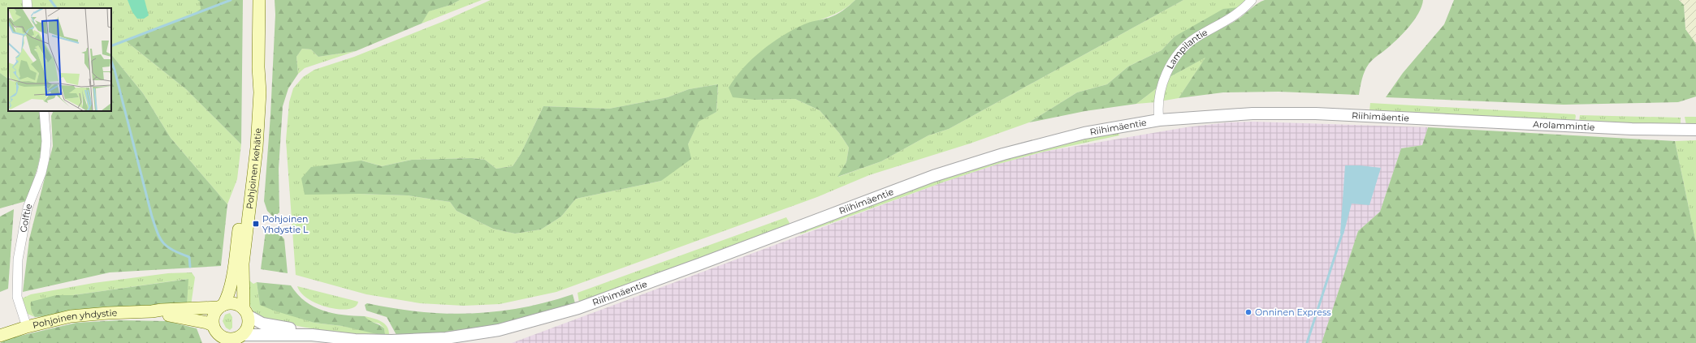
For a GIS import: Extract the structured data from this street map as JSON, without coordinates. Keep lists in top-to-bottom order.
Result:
{
  "streets": {
    "main road": ["Pohjoinen kehätie", "Pohjoinen yhdystie"],
    "street": [
      "Lampilantie",
      "Riihimäentie",
      "Arolammintie",
      "Golftie"
    ]
  },
  "crossings": [
    ["Lampilantie", "Riihimäentie"],
    ["Riihimäentie", "Arolammintie"],
    ["Riihimäentie", "Pohjoinen kehätie"],
    ["Riihimäentie", "Pohjoinen yhdystie"],
    ["Pohjoinen kehätie", "Pohjoinen yhdystie"],
    ["Golftie", "Pohjoinen yhdystie"]
  ],
  "places": {
    "transit": ["Pohjoinen Yhdystie L"],
    "other": ["Onninen Express"]
  }
}
